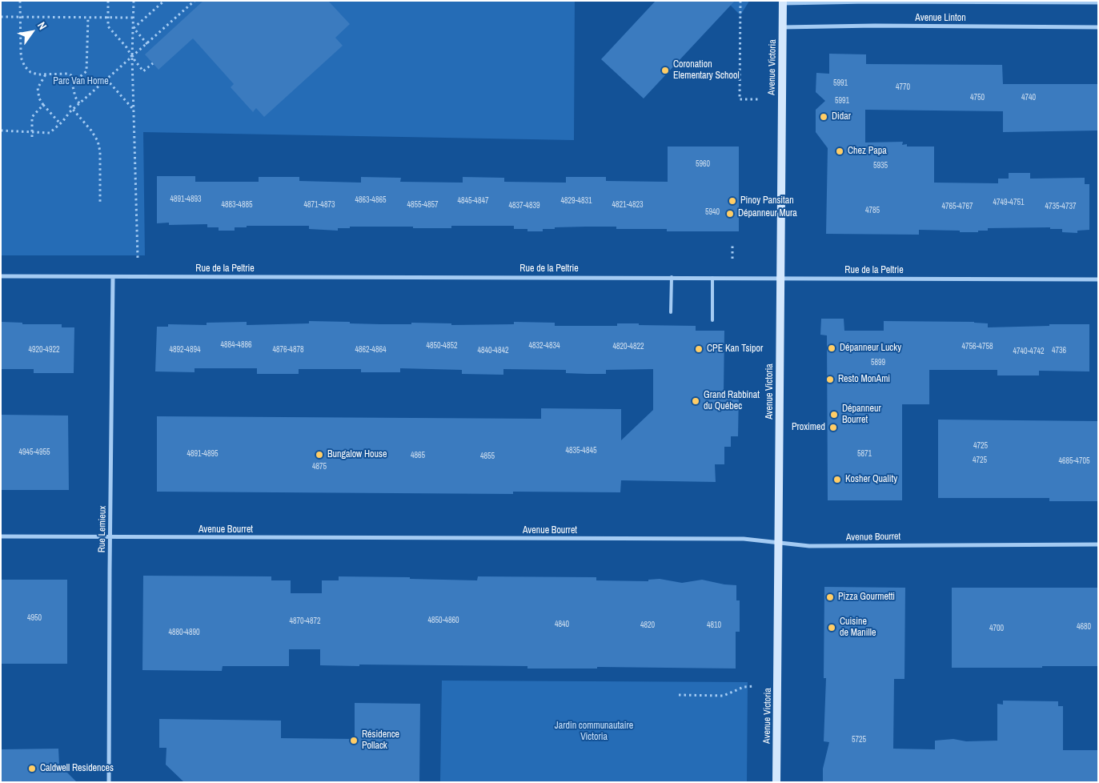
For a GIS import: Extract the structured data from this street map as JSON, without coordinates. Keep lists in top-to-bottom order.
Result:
{
  "streets": {
    "street": [
      "Avenue Linton",
      "Avenue Victoria",
      "Rue de la Peltrie",
      "Rue Lemieux",
      "Avenue Bourret"
    ]
  },
  "crossings": [
    ["Avenue Linton", "Avenue Victoria"],
    ["Avenue Victoria", "Rue de la Peltrie"],
    ["Avenue Victoria", "Avenue Bourret"],
    ["Rue de la Peltrie", "Rue Lemieux"],
    ["Rue Lemieux", "Avenue Bourret"]
  ],
  "parks": ["Parc Van Horne", "Jardin communautaire Victoria"],
  "places": [
    "Coronation Elementary School",
    "Didar",
    "Chez Papa",
    "Pinoy Pansitan",
    "Dépanneur Mura",
    "Dépanneur Lucky",
    "CPE Kan Tsipor",
    "Resto MonAmi",
    "Grand Rabbinat du Québec",
    "Dépanneur Bourret",
    "Proximed",
    "Bungalow House",
    "Kosher Quality",
    "Pizza Gourmetti",
    "Cuisine de Manille",
    "Résidence Pollack",
    "Caldwell Residences"
  ],
  "house_numbers": [
    "5991",
    "4770",
    "4750",
    "4740",
    "5991",
    "5960",
    "5935",
    "4891-4893",
    "4863-4865",
    "4845-4847",
    "4829-4831",
    "4749-4751",
    "4883-4885",
    "4871-4873",
    "4855-4857",
    "4821-4823",
    "4837-4839",
    "4765-4767",
    "4735-4737",
    "4785",
    "5940",
    "4884-4886",
    "4850-4852",
    "4832-4834",
    "4820-4822",
    "4756-4758",
    "4920-4922",
    "4892-4894",
    "4876-4878",
    "4862-4864",
    "4840-4842",
    "4736",
    "4740-4742",
    "5899",
    "4725",
    "4835-4845",
    "4945-4955",
    "4891-4895",
    "5871",
    "4865",
    "4855",
    "4725",
    "4685-4705",
    "4875",
    "4950",
    "4850-4860",
    "4870-4872",
    "4840",
    "4820",
    "4810",
    "4680",
    "4700",
    "4880-4890",
    "5725"
  ],
  "north": "top right"
}
